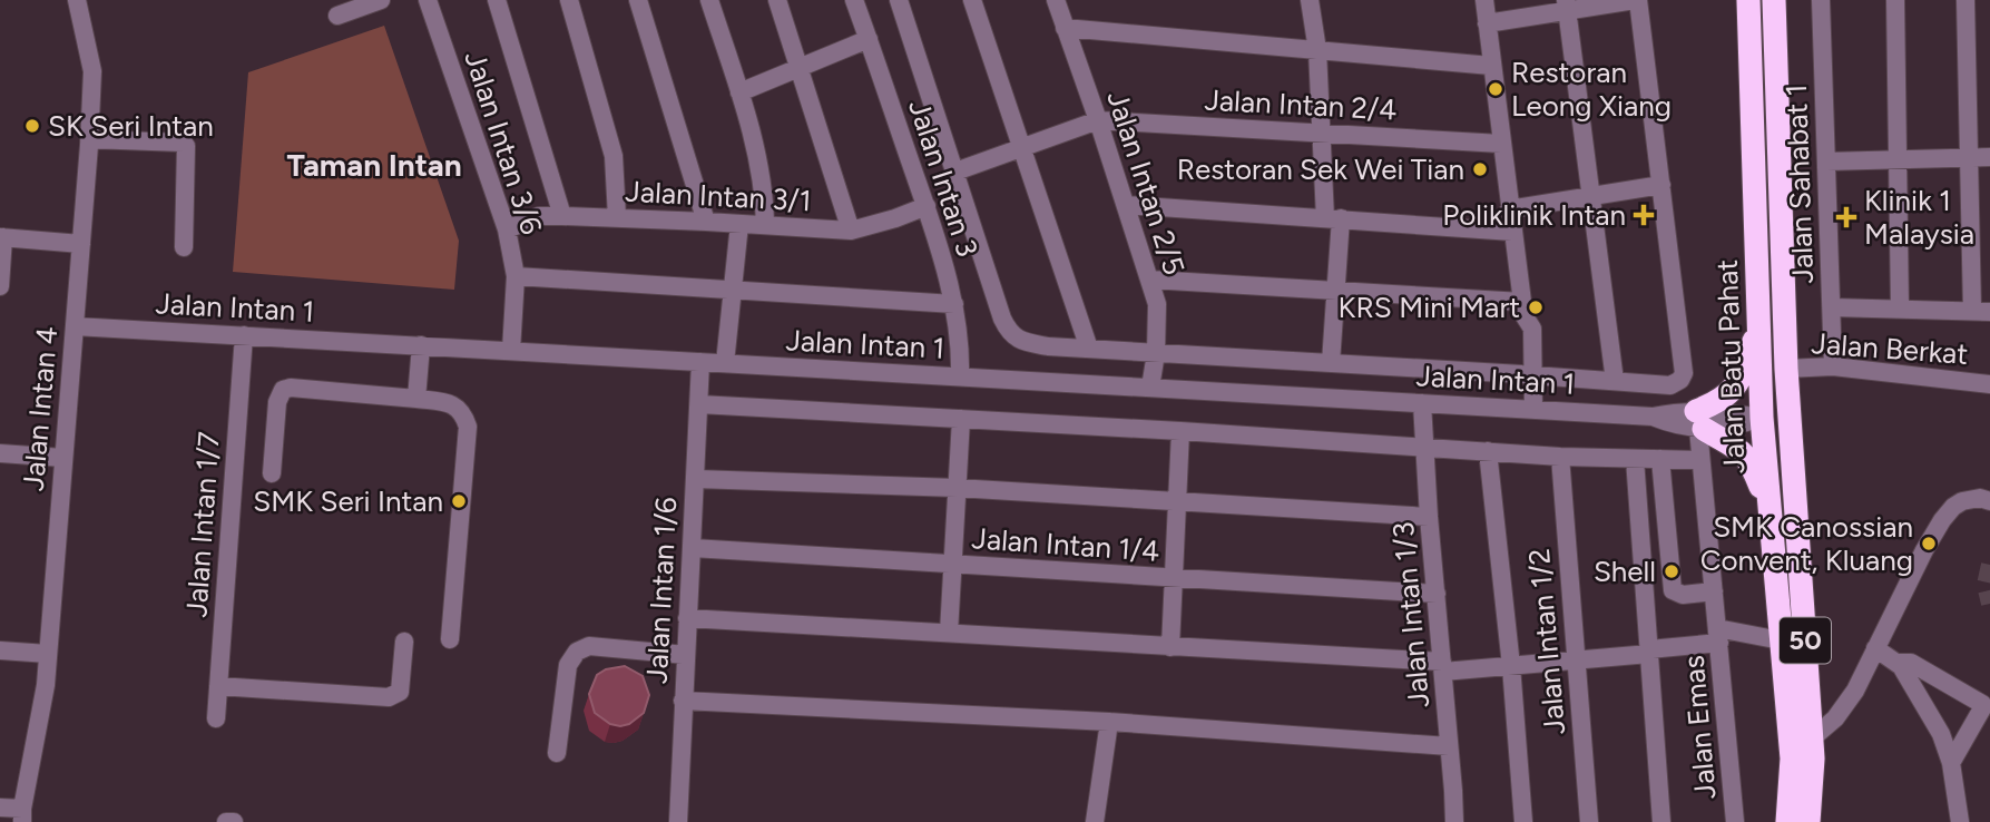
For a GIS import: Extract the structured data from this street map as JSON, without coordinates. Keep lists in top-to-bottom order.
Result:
{
  "streets": {
    "highway": ["Jalan Batu Pahat", "50"],
    "street": [
      "Jalan Intan 2/4",
      "Jalan Intan 3/6",
      "Jalan Intan 3",
      "Jalan Intan 2/5",
      "Jalan Sahabat 1",
      "Jalan Intan 3/1",
      "Jalan Intan 1",
      "Jalan Berkat",
      "Jalan Intan 4",
      "Jalan Intan 1/7",
      "Jalan Intan 1/4",
      "Jalan Intan 1/6",
      "Jalan Intan 1/3",
      "Jalan Intan 1/2",
      "Jalan Emas"
    ]
  },
  "crossings": [
    ["Jalan Intan 2/4", "Jalan Intan 2/5"],
    ["Jalan Intan 3/6", "Jalan Intan 3/1"],
    ["Jalan Intan 3/6", "Jalan Intan 1"],
    ["Jalan Intan 3", "Jalan Intan 3/1"],
    ["Jalan Intan 3", "Jalan Intan 1"],
    ["Jalan Intan 2/5", "Jalan Intan 1"],
    ["Jalan Sahabat 1", "Jalan Berkat"],
    ["Jalan Intan 1", "Jalan Batu Pahat"],
    ["Jalan Intan 1", "Jalan Intan 4"],
    ["Jalan Intan 1", "Jalan Intan 1/7"],
    ["Jalan Intan 1", "Jalan Intan 1/6"],
    ["Jalan Intan 1", "Jalan Intan 1/3"],
    ["Jalan Intan 1", "Jalan Emas"],
    ["Jalan Berkat", "Jalan Batu Pahat"],
    ["Jalan Intan 1/4", "Jalan Intan 1/6"],
    ["Jalan Intan 1/4", "Jalan Intan 1/3"]
  ],
  "districts": ["Taman Intan"],
  "places": {
    "other": [
      "Restoran Leong Xiang",
      "SK Seri Intan",
      "Restoran Sek Wei Tian",
      "KRS Mini Mart",
      "SMK Seri Intan",
      "SMK Canossian Convent, Kluang",
      "Shell"
    ],
    "health": ["Poliklinik Intan", "Klinik 1 Malaysia"]
  }
}
